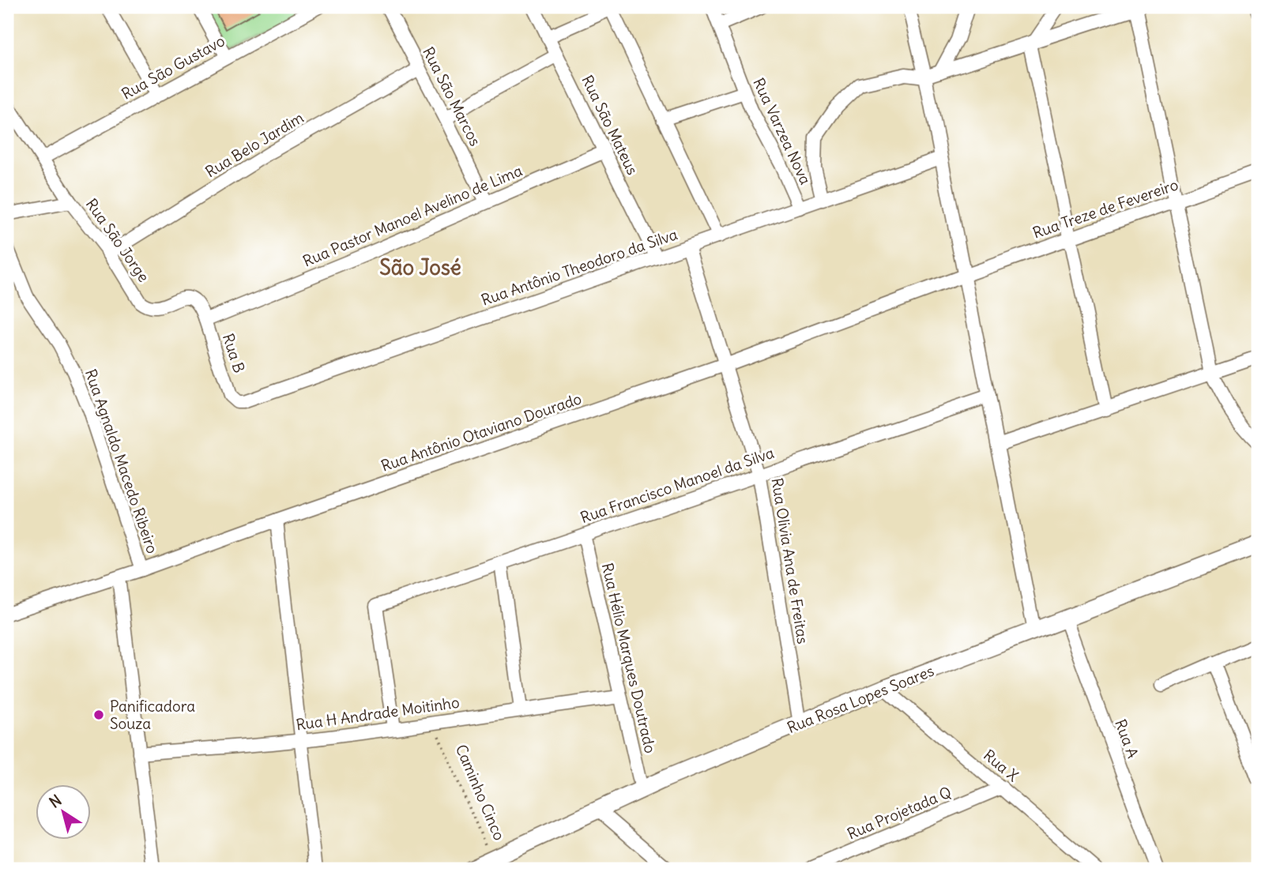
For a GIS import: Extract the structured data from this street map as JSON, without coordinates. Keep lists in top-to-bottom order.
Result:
{
  "streets": {
    "street": [
      "Rua São Gustavo",
      "Rua São Marcos",
      "Rua São Mateus",
      "Rua Varzea Nova",
      "Rua Belo Jardim",
      "Rua Treze de Fevereiro",
      "Rua Pastor Manoel Avelino de Lima",
      "Rua São Jorge",
      "Rua Antônio Theodoro da Silva",
      "Rua B",
      "Rua Antônio Otaviano Dourado",
      "Rua Agnaldo Macedo Ribeiro",
      "Rua Francisco Manoel da Silva",
      "Rua Olivia Ana de Freitas",
      "Rua Hélio Marques Doutrado",
      "Rua Rosa Lopes Soares",
      "Rua H Andrade Moitinho",
      "Rua A",
      "Rua X",
      "Rua Projetada Q"
    ],
    "path": ["Caminho Cinco"]
  },
  "crossings": [
    ["Rua São Gustavo", "Rua São Jorge"],
    ["Rua São Marcos", "Rua Belo Jardim"],
    ["Rua São Marcos", "Rua Pastor Manoel Avelino de Lima"],
    ["Rua São Mateus", "Rua Pastor Manoel Avelino de Lima"],
    ["Rua São Mateus", "Rua Antônio Theodoro da Silva"],
    ["Rua Varzea Nova", "Rua Antônio Theodoro da Silva"],
    ["Rua Belo Jardim", "Rua São Jorge"],
    ["Rua Treze de Fevereiro", "Rua Antônio Otaviano Dourado"],
    ["Rua Pastor Manoel Avelino de Lima", "Rua São Jorge"],
    ["Rua Pastor Manoel Avelino de Lima", "Rua B"],
    ["Rua São Jorge", "Rua B"],
    ["Rua Antônio Theodoro da Silva", "Rua B"],
    ["Rua Antônio Theodoro da Silva", "Rua Olivia Ana de Freitas"],
    ["Rua Antônio Otaviano Dourado", "Rua Agnaldo Macedo Ribeiro"],
    ["Rua Antônio Otaviano Dourado", "Rua Olivia Ana de Freitas"],
    ["Rua Francisco Manoel da Silva", "Rua Olivia Ana de Freitas"],
    ["Rua Francisco Manoel da Silva", "Rua Hélio Marques Doutrado"],
    ["Rua Francisco Manoel da Silva", "Rua H Andrade Moitinho"],
    ["Rua Olivia Ana de Freitas", "Rua Rosa Lopes Soares"],
    ["Rua Hélio Marques Doutrado", "Rua Rosa Lopes Soares"],
    ["Rua Hélio Marques Doutrado", "Rua H Andrade Moitinho"],
    ["Rua Rosa Lopes Soares", "Rua A"],
    ["Rua Rosa Lopes Soares", "Rua X"],
    ["Rua Rosa Lopes Soares", "Caminho Cinco"],
    ["Rua H Andrade Moitinho", "Caminho Cinco"],
    ["Rua X", "Rua Projetada Q"]
  ],
  "districts": ["São José"],
  "places": ["Panificadora Souza"],
  "north": "top left"
}
